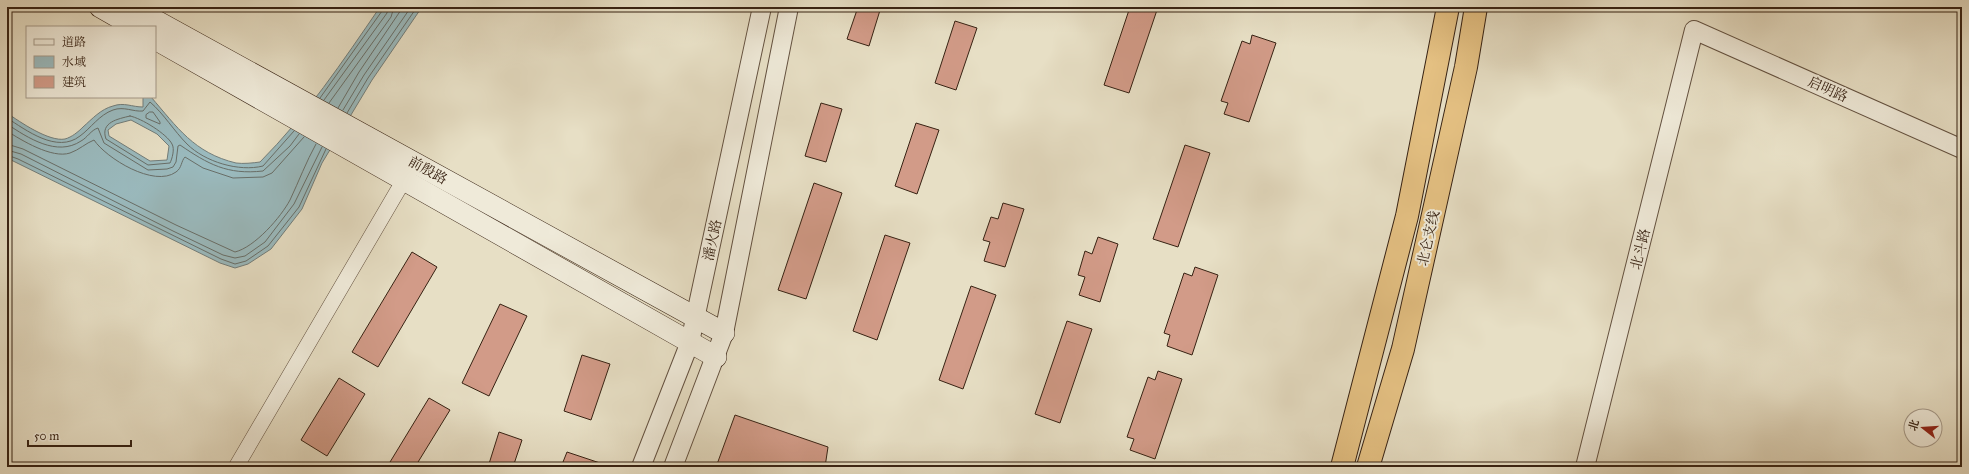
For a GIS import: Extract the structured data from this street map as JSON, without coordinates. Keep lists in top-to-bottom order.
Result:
{
  "streets": {
    "highway": ["北仑支线"],
    "main road": ["前殷路"],
    "street": ["启明路", "潘火路", "北斗路"]
  },
  "crossings": [
    ["启明路", "北斗路"],
    ["前殷路", "潘火路"]
  ],
  "legend": ["道路", "水域", "建筑"],
  "scale_bar": "50 m",
  "north": "left"
}
